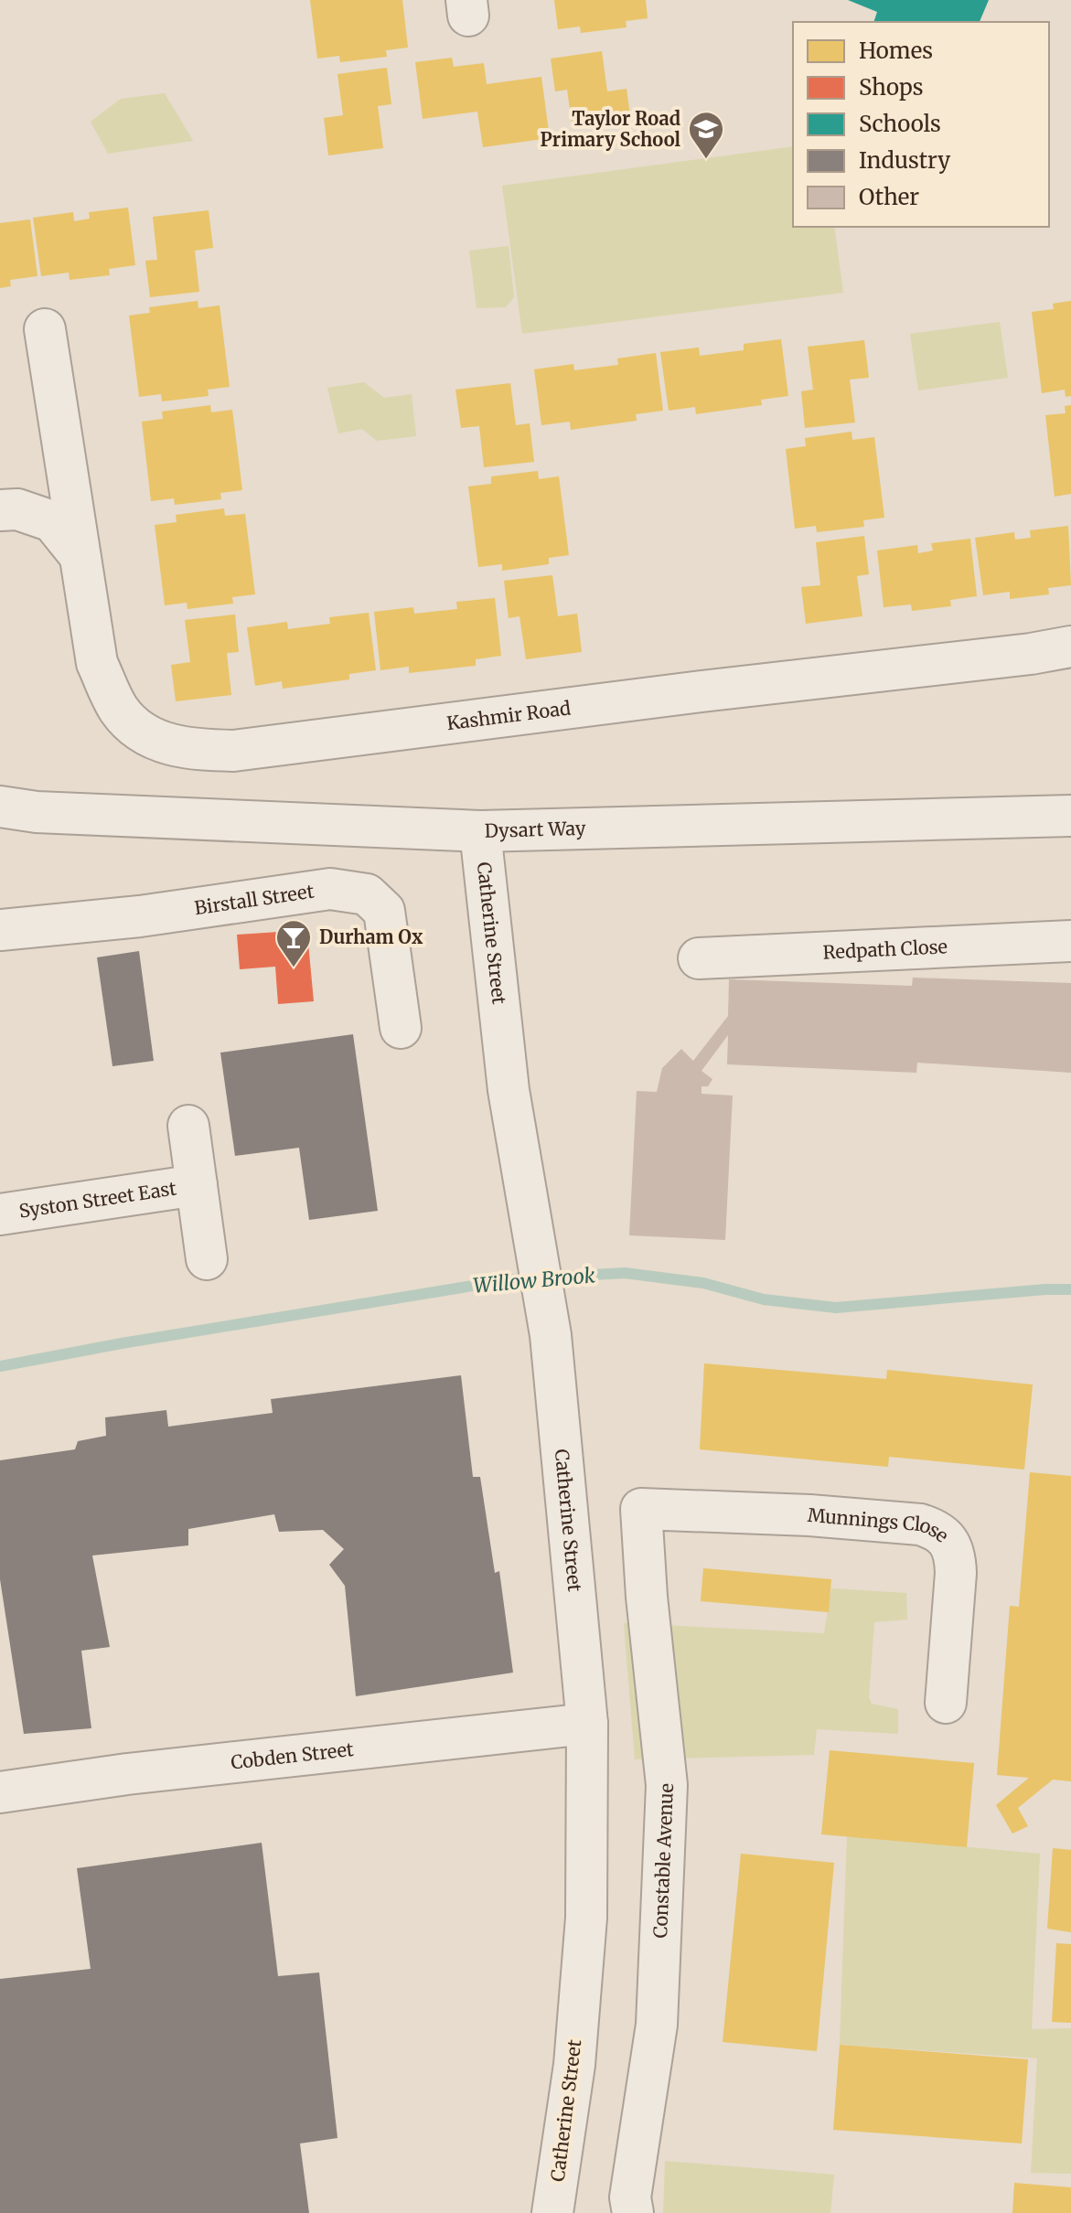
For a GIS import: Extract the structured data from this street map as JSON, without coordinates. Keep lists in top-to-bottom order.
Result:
{
  "streets": {
    "street": [
      "Kashmir Road",
      "Dysart Way",
      "Birstall Street",
      "Catherine Street",
      "Redpath Close",
      "Syston Street East",
      "Munnings Close",
      "Cobden Street",
      "Constable Avenue"
    ]
  },
  "crossings": [
    ["Dysart Way", "Catherine Street"],
    ["Catherine Street", "Cobden Street"],
    ["Munnings Close", "Constable Avenue"]
  ],
  "water": ["Willow Brook"],
  "places": {
    "school or university": ["Taylor Road Primary School"],
    "bar": ["Durham Ox"]
  },
  "legend": [
    "Homes",
    "Shops",
    "Schools",
    "Industry",
    "Other"
  ]
}
